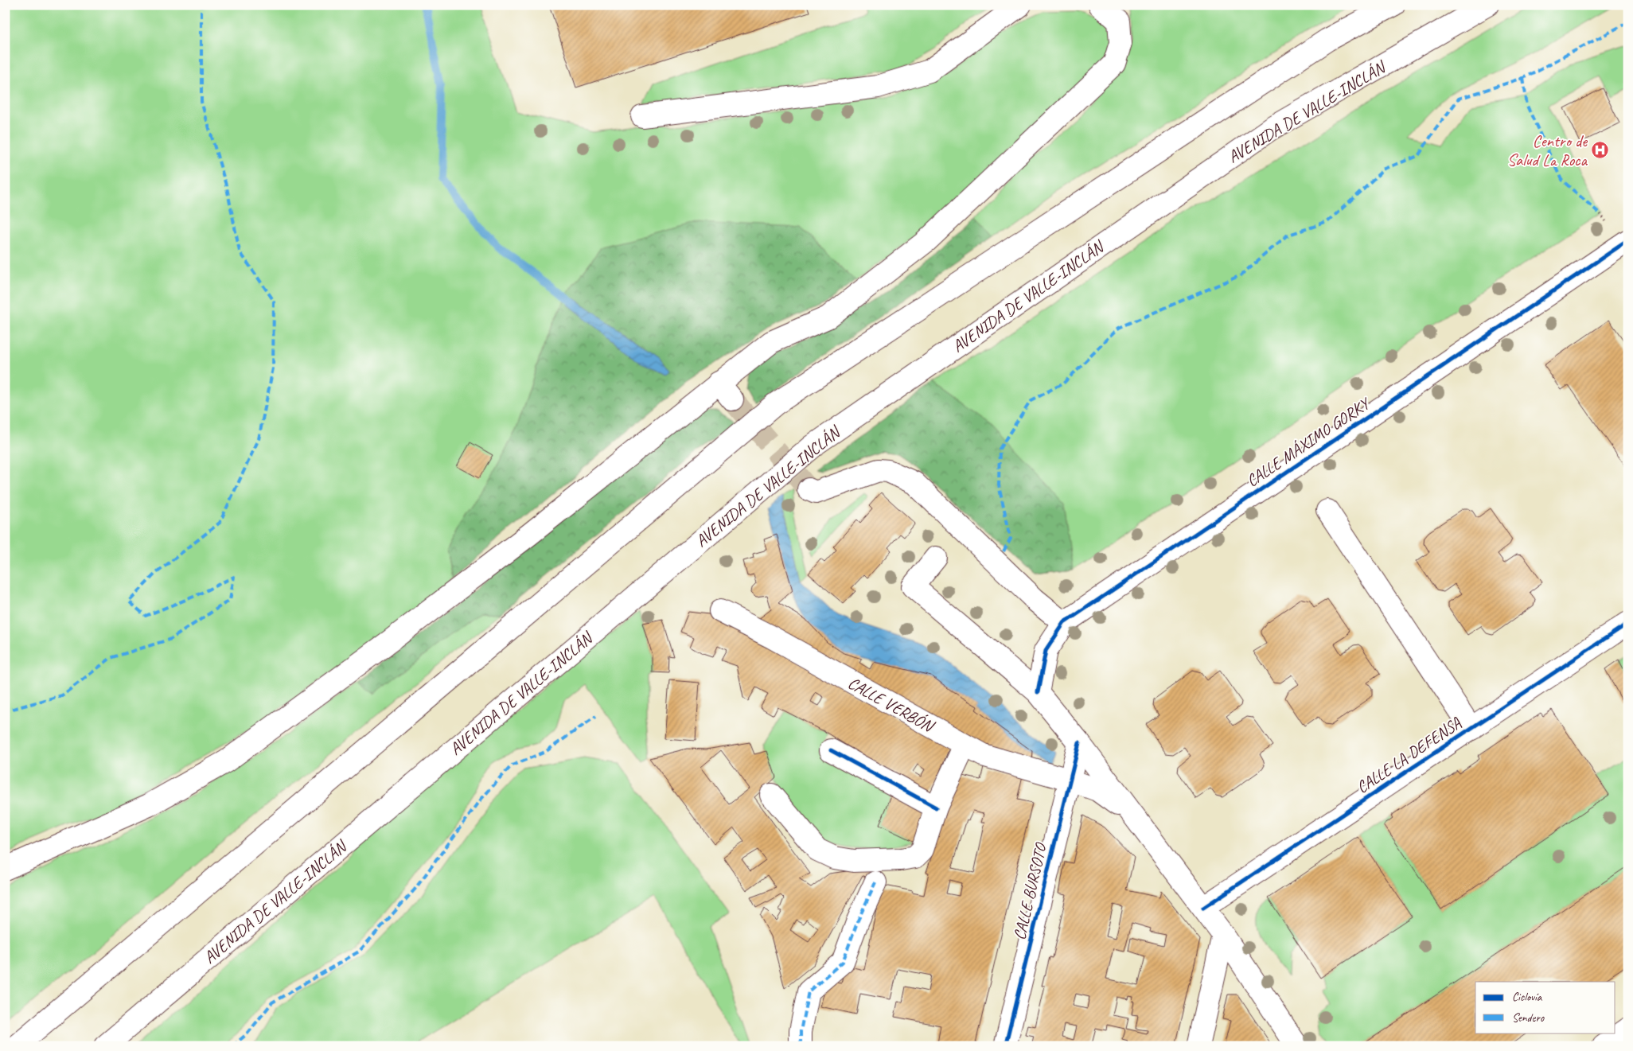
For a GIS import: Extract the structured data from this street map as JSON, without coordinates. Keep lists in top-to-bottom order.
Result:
{
  "streets": {
    "street": [
      "AVENIDA DE VALLE-INCLÁN",
      "CALLE MÁXIMO GORKY",
      "CALLE VERBÓN",
      "CALLE LA DEFENSA",
      "CALLE BURSOTO"
    ]
  },
  "crossings": [
    ["CALLE VERBÓN", "CALLE BURSOTO"]
  ],
  "places": {
    "hospital": ["Centro de Salud La Roca"]
  },
  "legend": ["Ciclovía", "Sendero"]
}
